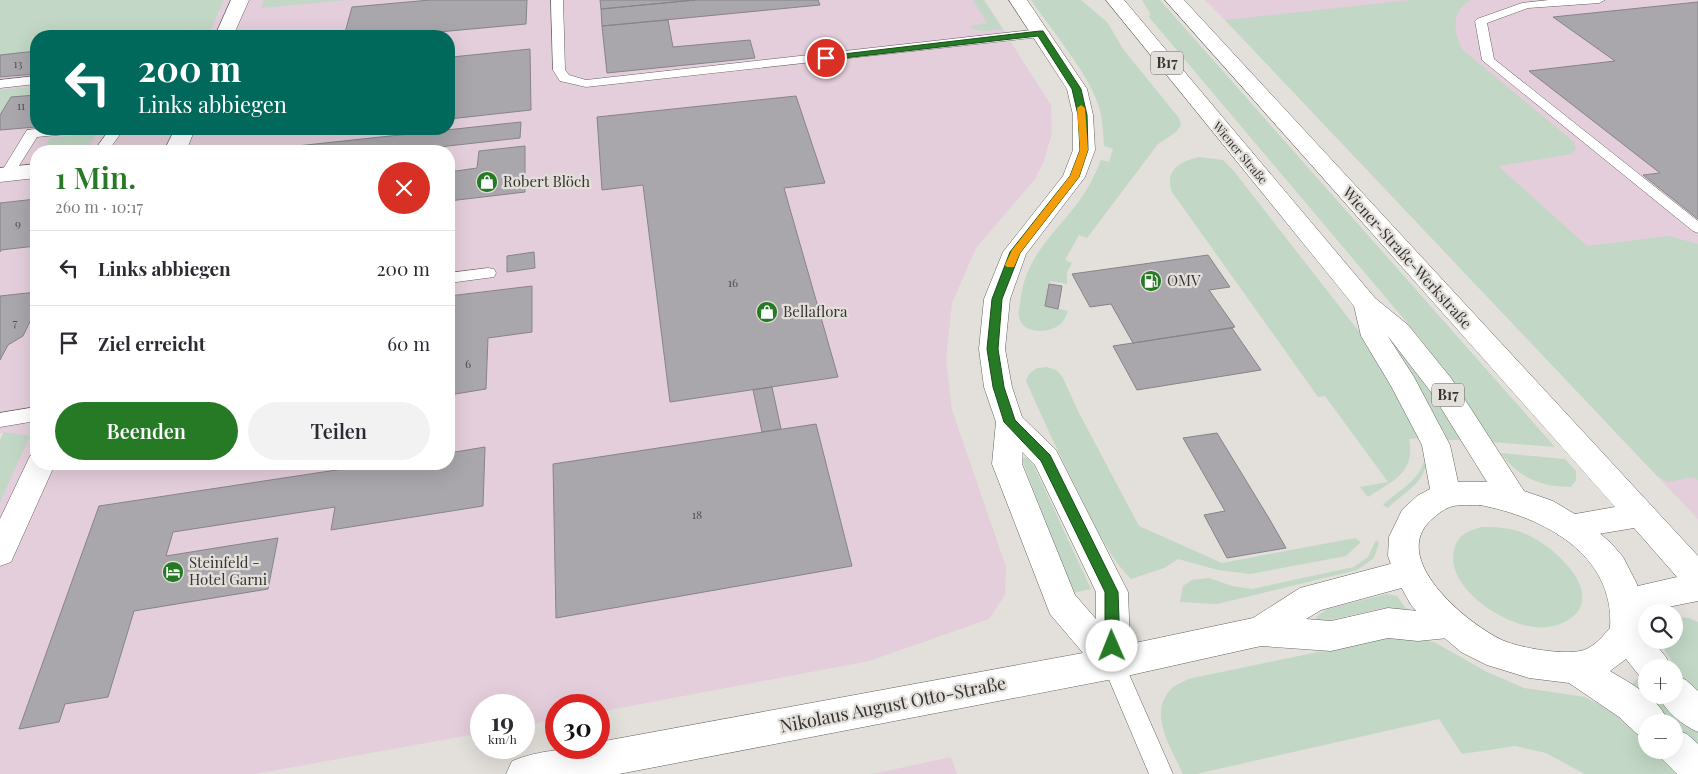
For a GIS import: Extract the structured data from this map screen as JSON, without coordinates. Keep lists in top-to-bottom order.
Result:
{
  "streets": {
    "street": [
      "B17",
      "Wiener Straße",
      "Wiener-Straße-Werkstraße",
      "Nikolaus August Otto-Straße"
    ]
  },
  "places": {
    "shop": ["Robert Blöch", "Bellaflora"],
    "fuel station": ["OMV"],
    "hotel": ["Steinfeld - Hotel Garni"]
  },
  "house_numbers": [
    "13",
    "11",
    "9",
    "16",
    "7",
    "6",
    "18"
  ],
  "page": {
    "turn": ["200 m", "Links abbiegen"],
    "heading": ["1 Min.", "260 m · 10:17"],
    "list": [
      {
        "name": "Links abbiegen",
        "value": "200 m"
      },
      {
        "name": "Ziel erreicht",
        "value": "60 m"
      }
    ],
    "buttons": ["Beenden", "Teilen"],
    "map_buttons": ["+", "−"],
    "speed": "19 km/h",
    "limit": "30"
  }
}
